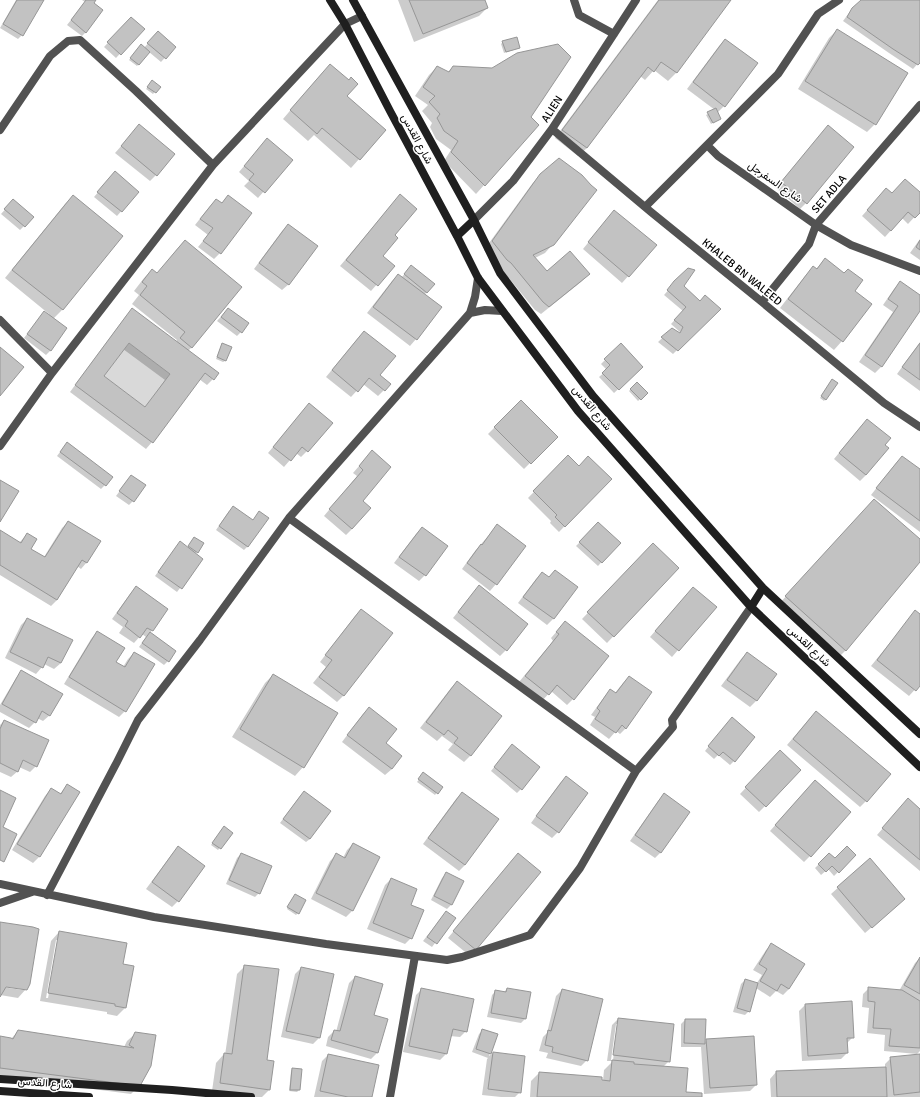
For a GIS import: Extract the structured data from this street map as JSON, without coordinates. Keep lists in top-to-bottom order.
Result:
{
  "streets": {
    "main road": ["شارع القدس"],
    "street": [
      "ALIEN",
      "شارع السفرجل",
      "SET ADLA",
      "KHALEB BN WALEED"
    ]
  },
  "crossings": [
    ["ALIEN", "شارع القدس"],
    ["ALIEN", "KHALEB BN WALEED"],
    ["شارع السفرجل", "SET ADLA"],
    ["SET ADLA", "KHALEB BN WALEED"]
  ]
}
